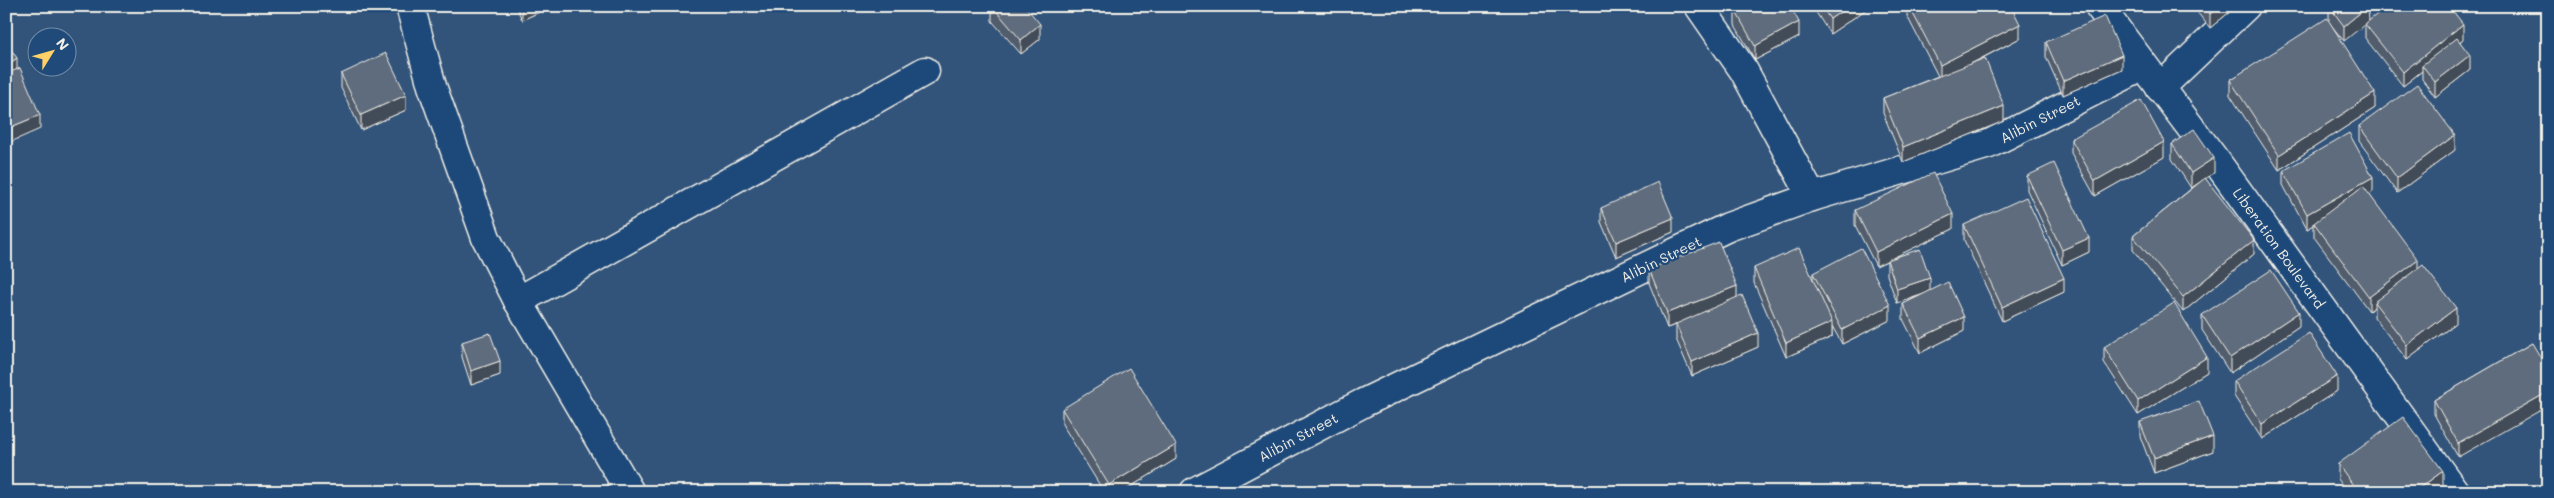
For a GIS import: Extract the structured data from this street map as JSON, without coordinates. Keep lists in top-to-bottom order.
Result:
{
  "streets": {
    "street": ["Alibin Street", "Liberation Boulevard"]
  },
  "crossings": [
    ["Alibin Street", "Liberation Boulevard"]
  ],
  "north": "top right"
}
